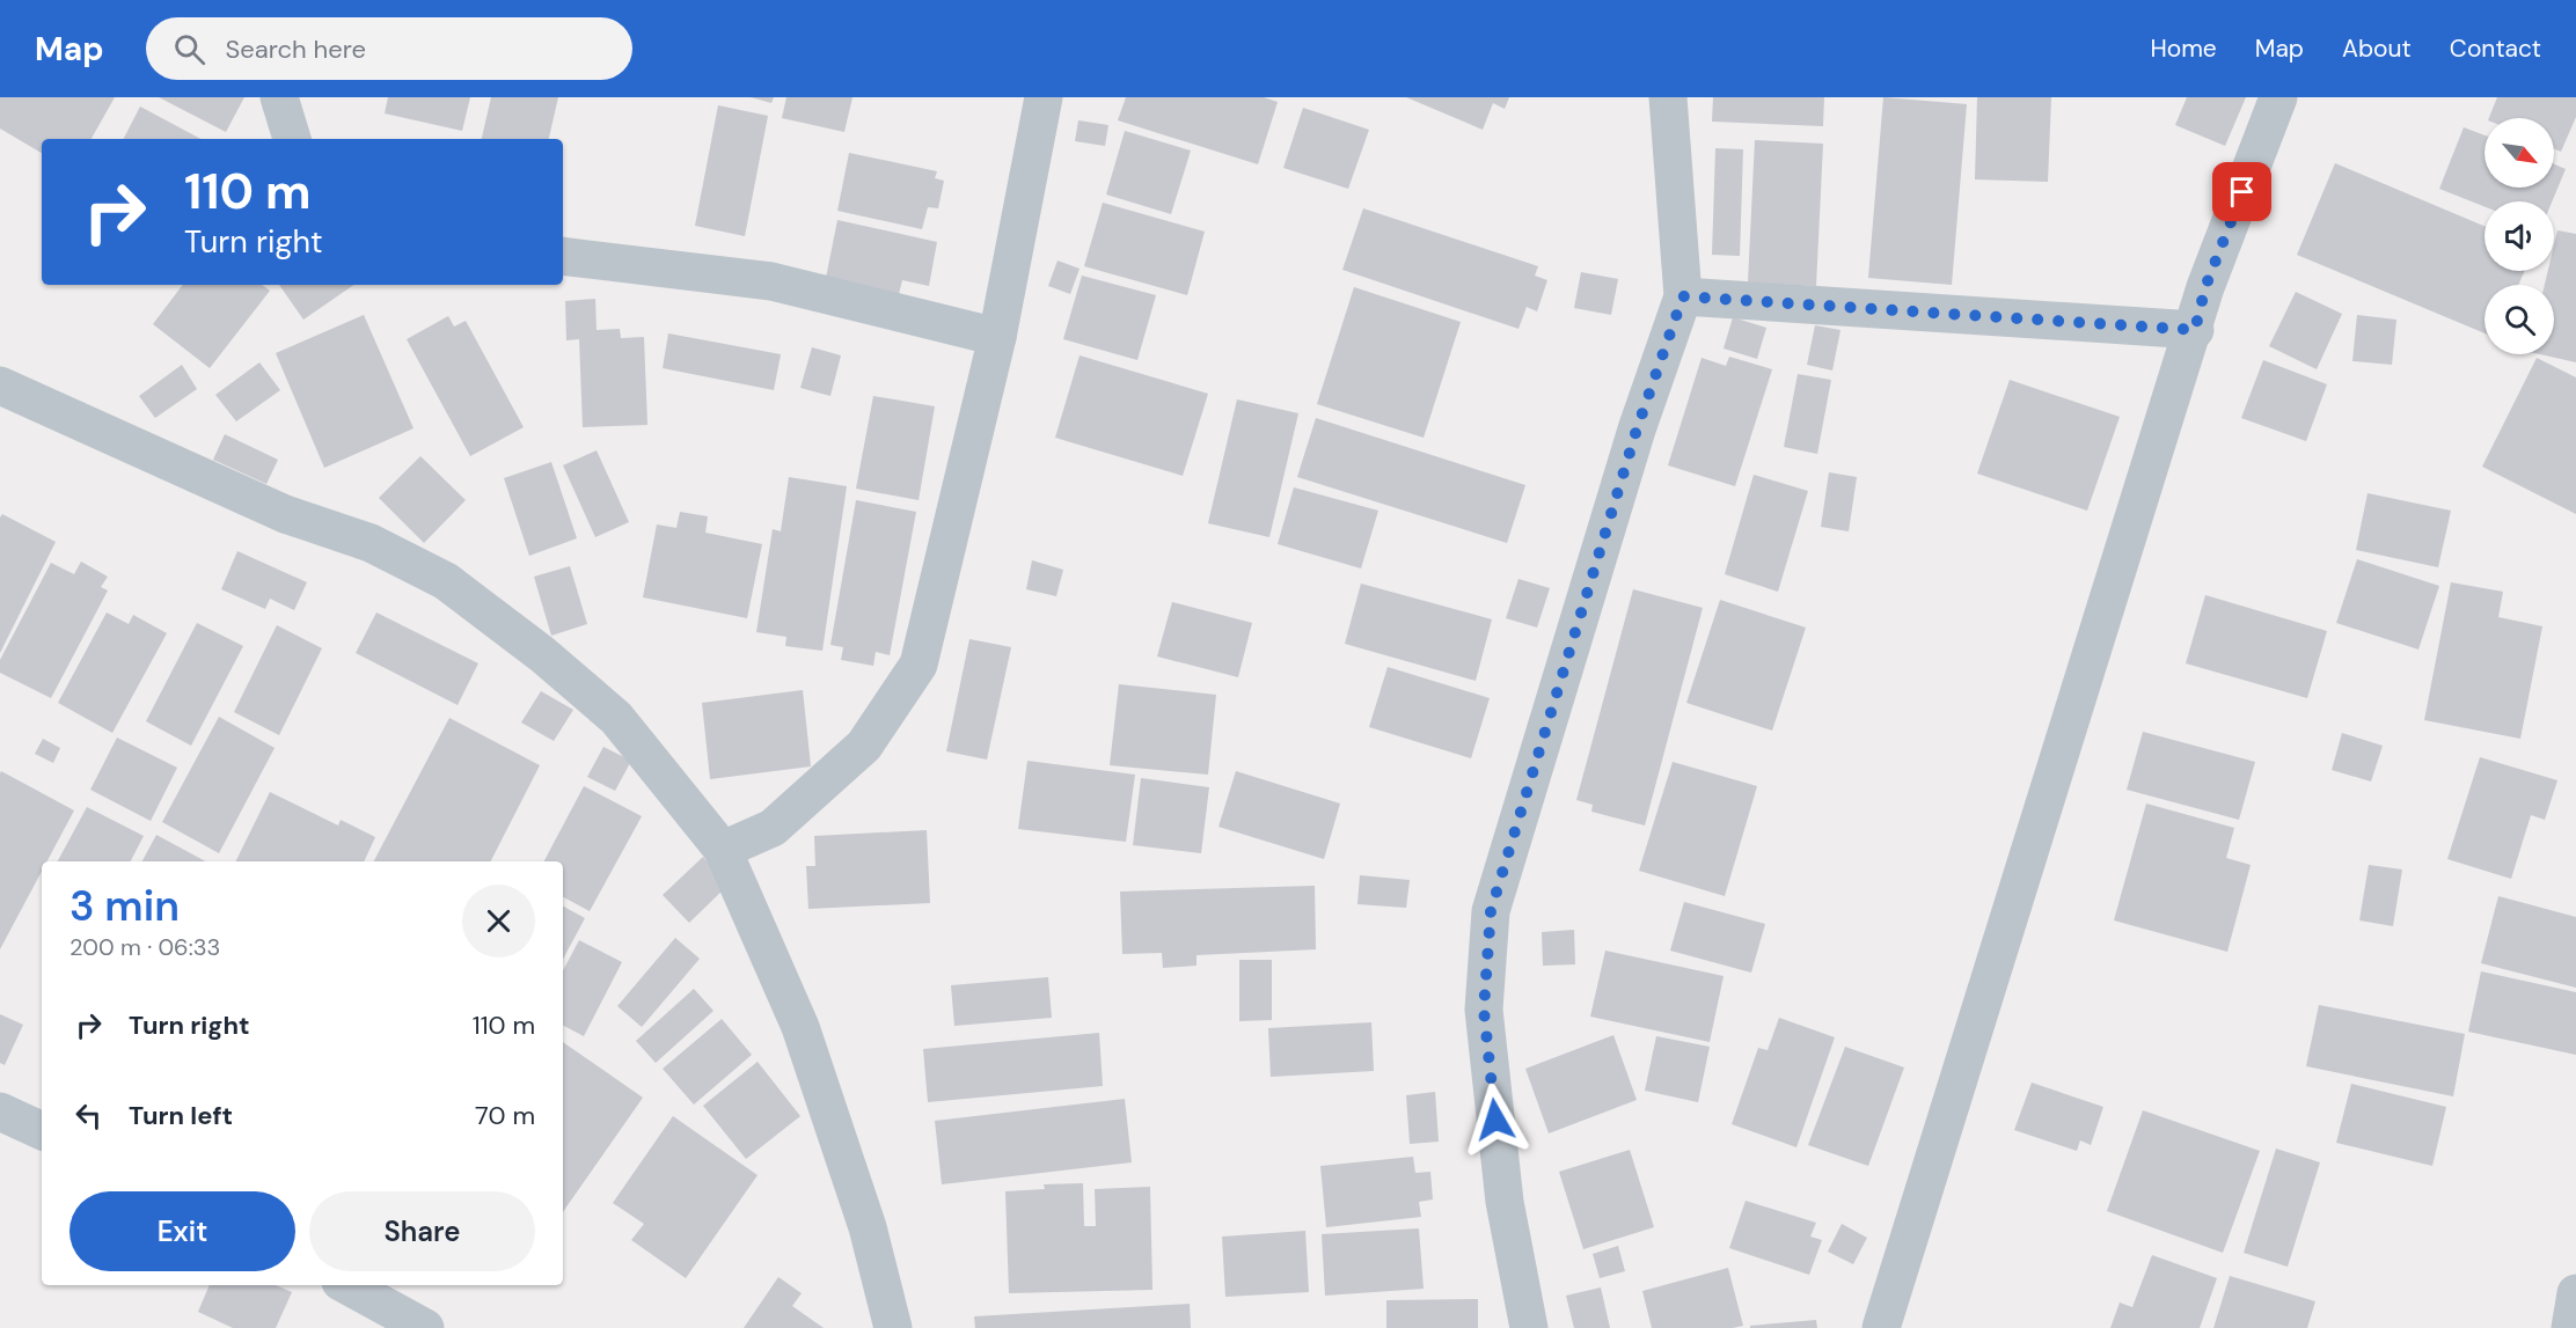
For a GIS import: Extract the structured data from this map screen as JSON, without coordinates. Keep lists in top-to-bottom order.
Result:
{
  "north": "bottom right",
  "page": {
    "header": "Map",
    "search": "Search here",
    "nav": [
      "Home",
      "Map",
      "About",
      "Contact"
    ],
    "turn": ["110 m", "Turn right"],
    "heading": ["3 min", "200 m · 06:33"],
    "list": [
      {
        "name": "Turn right",
        "value": "110 m"
      },
      {
        "name": "Turn left",
        "value": "70 m"
      }
    ],
    "buttons": ["Exit", "Share"]
  }
}
